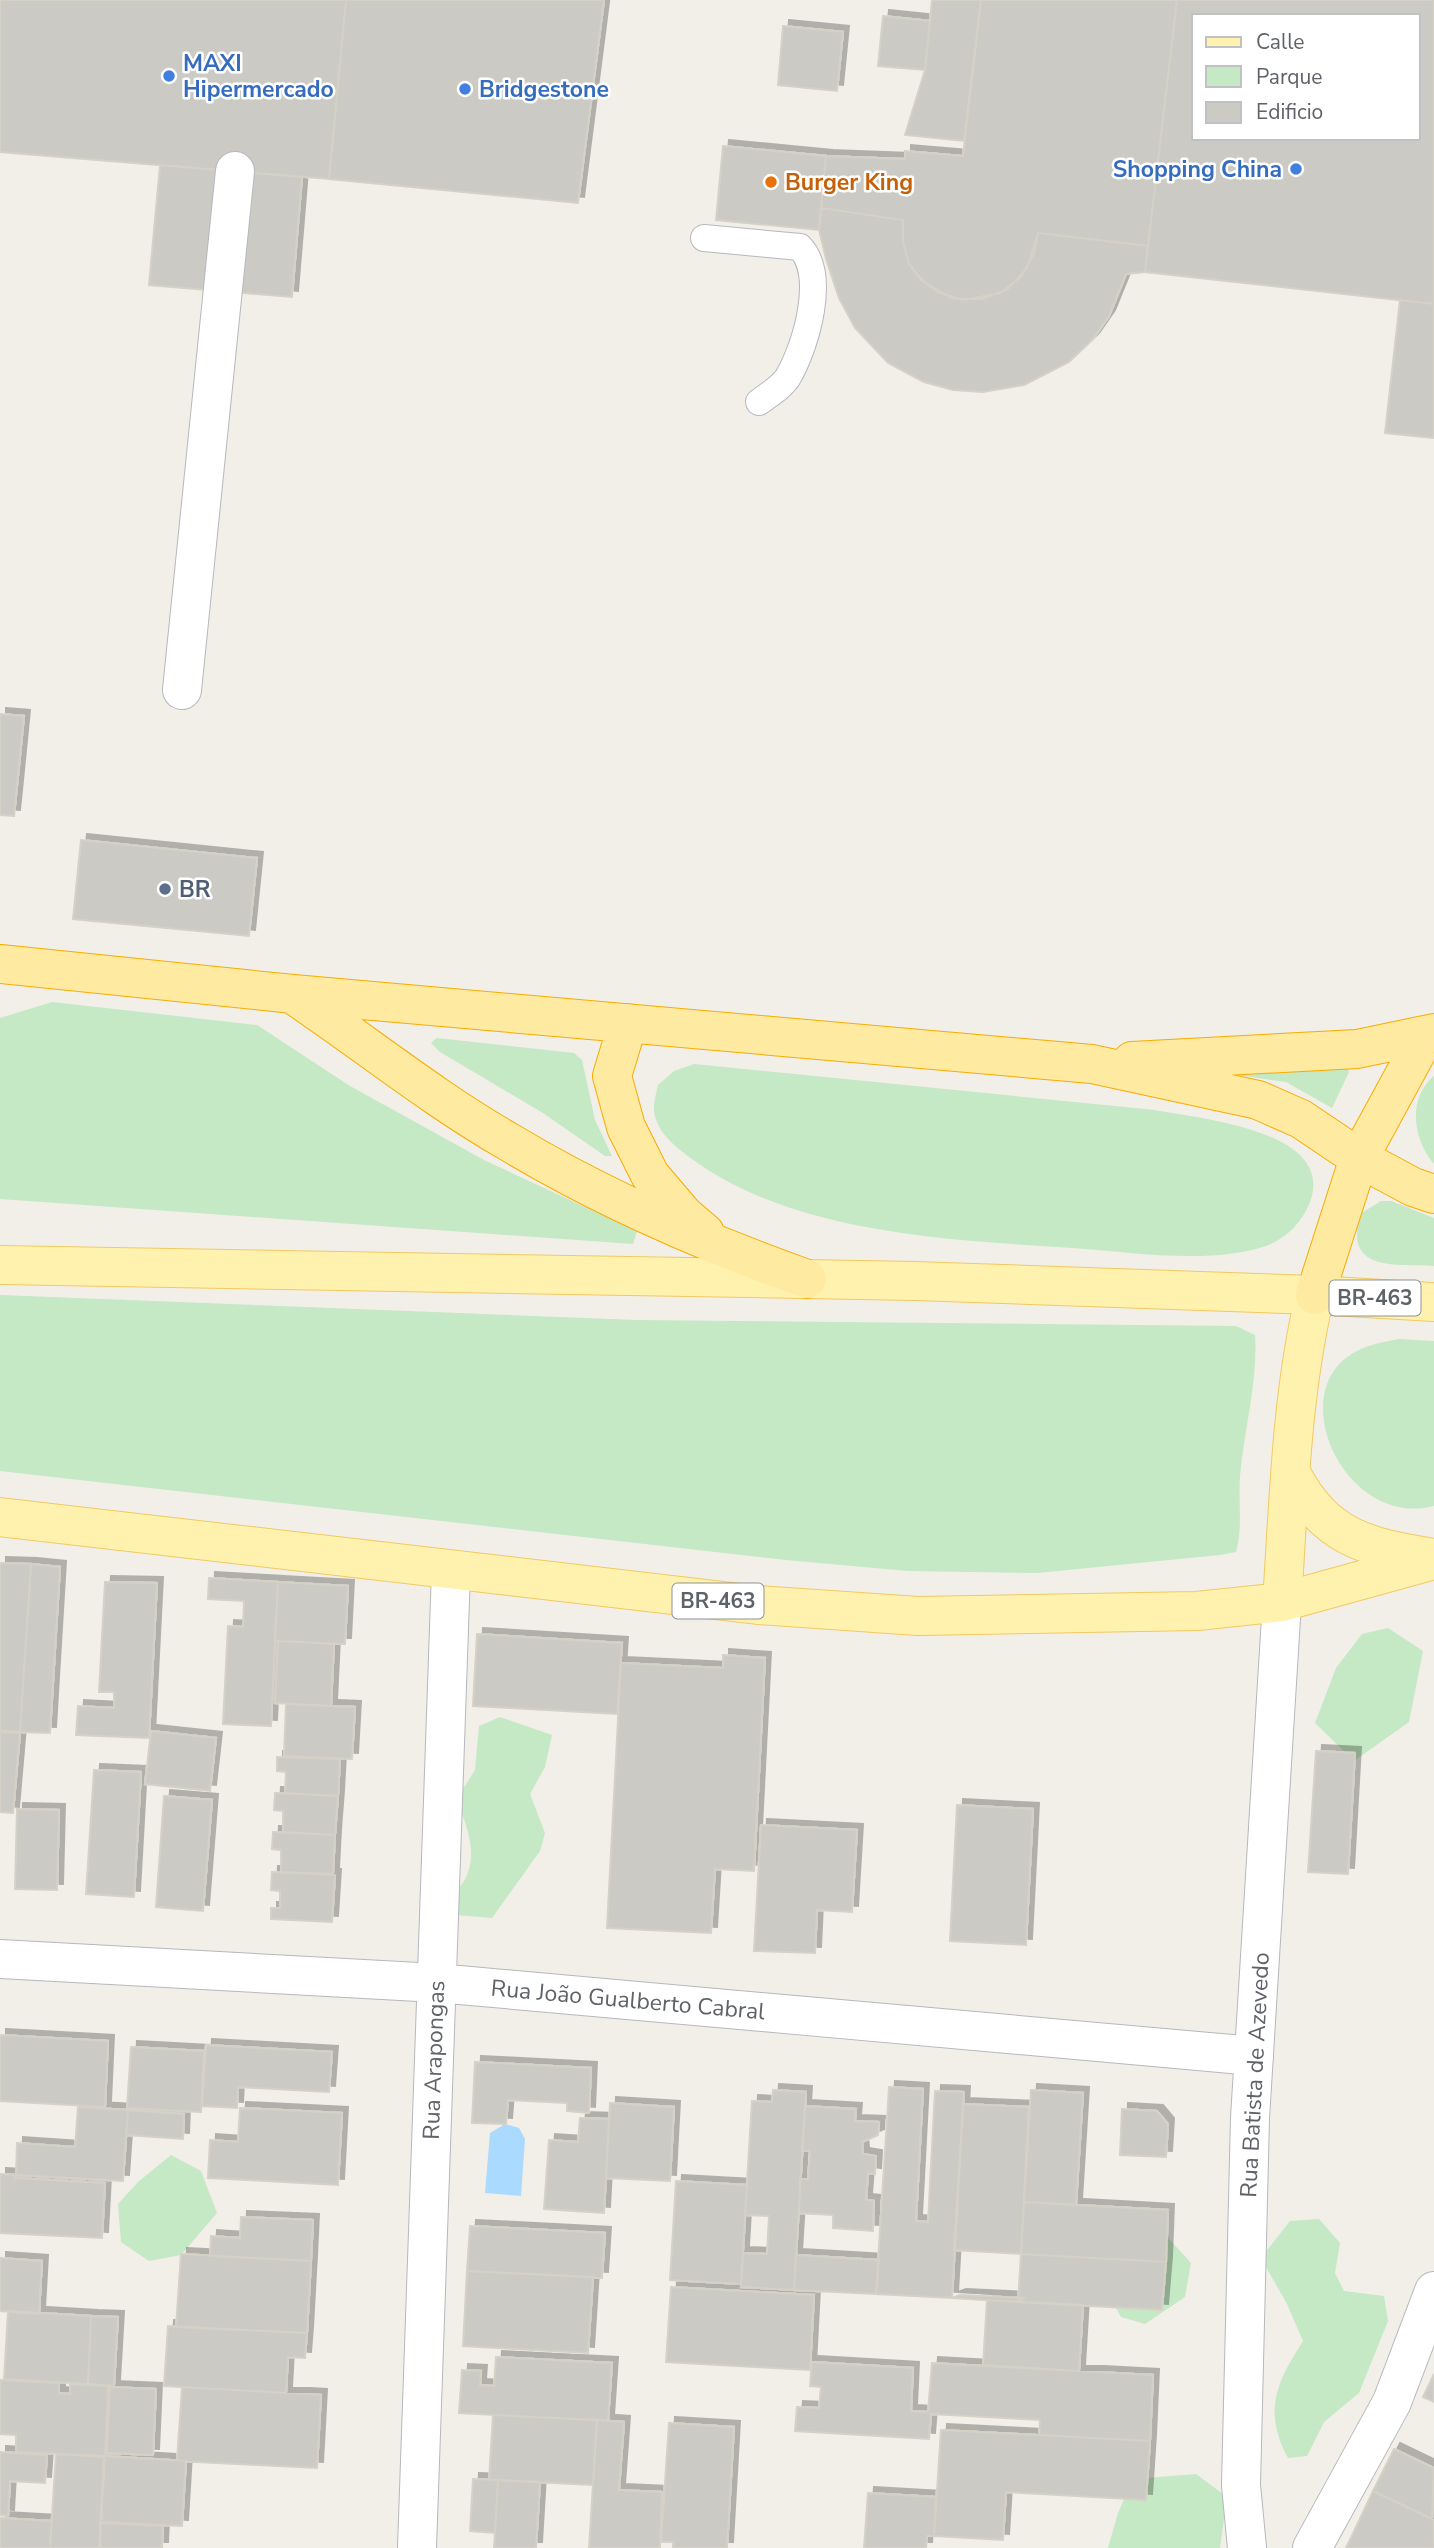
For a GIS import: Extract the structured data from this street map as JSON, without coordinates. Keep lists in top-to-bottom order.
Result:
{
  "streets": {
    "main road": ["BR-463"],
    "street": ["Rua João Gualberto Cabral", "Rua Arapongas", "Rua Batista de Azevedo"]
  },
  "crossings": [
    ["BR-463", "Rua Arapongas"],
    ["BR-463", "Rua Batista de Azevedo"],
    ["Rua João Gualberto Cabral", "Rua Arapongas"],
    ["Rua João Gualberto Cabral", "Rua Batista de Azevedo"]
  ],
  "places": [
    "MAXI Hipermercado",
    "Bridgestone",
    "Shopping China",
    "Burger King",
    "BR"
  ],
  "legend": ["Calle", "Parque", "Edificio"]
}
